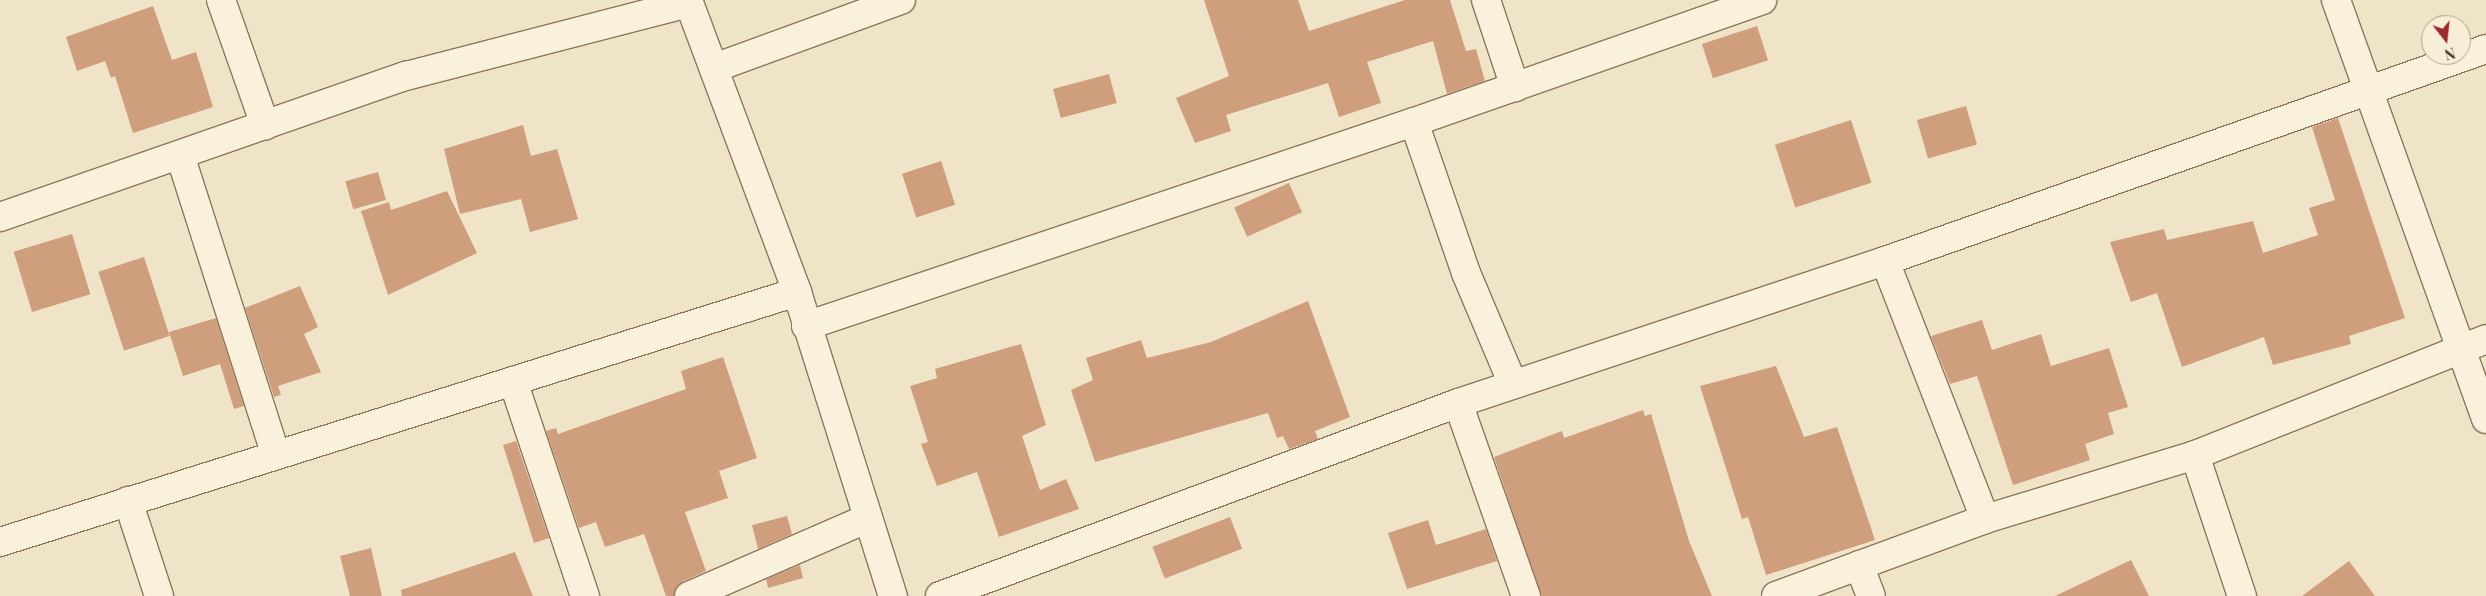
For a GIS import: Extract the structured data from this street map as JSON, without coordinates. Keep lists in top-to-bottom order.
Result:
{
  "north": "bottom"
}
